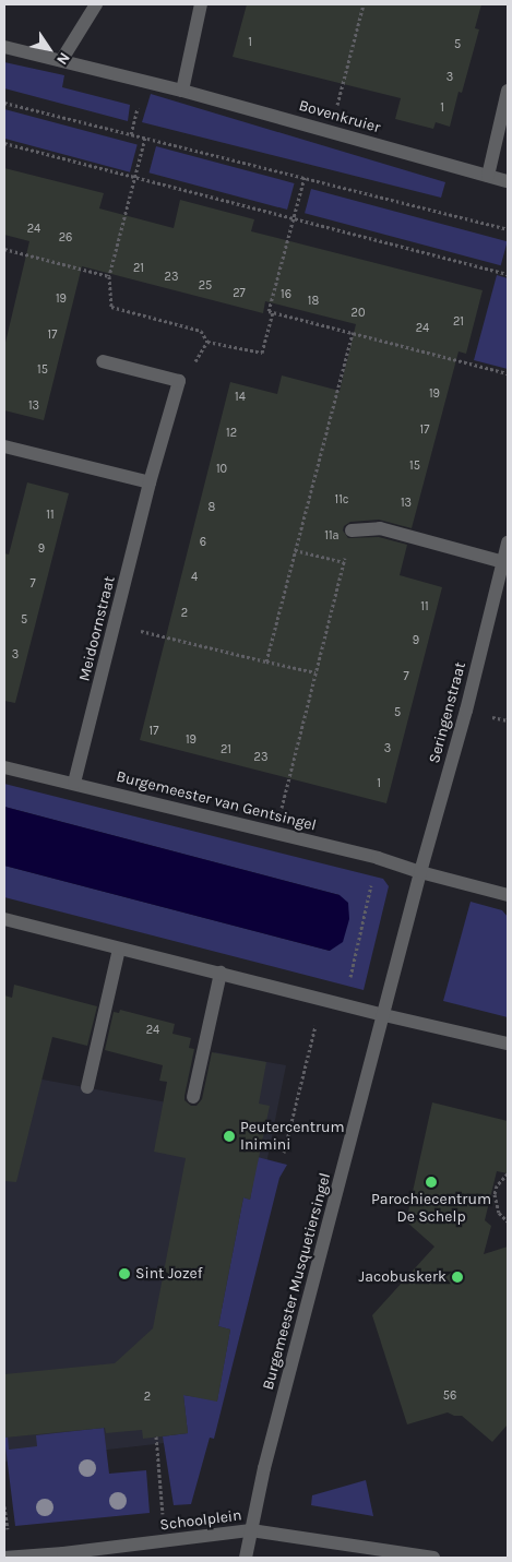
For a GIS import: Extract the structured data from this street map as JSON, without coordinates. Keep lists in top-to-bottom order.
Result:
{
  "streets": {
    "street": [
      "Bovenkruier",
      "Meidoornstraat",
      "Seringenstraat",
      "Burgemeester van Gentsingel",
      "Burgemeester Musquetiersingel",
      "Schoolplein"
    ]
  },
  "crossings": [
    ["Meidoornstraat", "Burgemeester van Gentsingel"],
    ["Seringenstraat", "Burgemeester van Gentsingel"],
    ["Burgemeester Musquetiersingel", "Schoolplein"]
  ],
  "places": [
    "Peutercentrum Inimini",
    "Parochiecentrum De Schelp",
    "Sint Jozef",
    "Jacobuskerk"
  ],
  "house_numbers": [
    "1",
    "5",
    "3",
    "1",
    "24",
    "26",
    "21",
    "23",
    "25",
    "27",
    "16",
    "19",
    "18",
    "20",
    "21",
    "24",
    "17",
    "15",
    "19",
    "14",
    "13",
    "17",
    "12",
    "15",
    "10",
    "11c",
    "13",
    "8",
    "11",
    "11a",
    "6",
    "9",
    "4",
    "7",
    "11",
    "2",
    "5",
    "9",
    "3",
    "7",
    "5",
    "17",
    "19",
    "3",
    "21",
    "23",
    "1",
    "24",
    "56",
    "2"
  ],
  "north": "bottom right"
}
